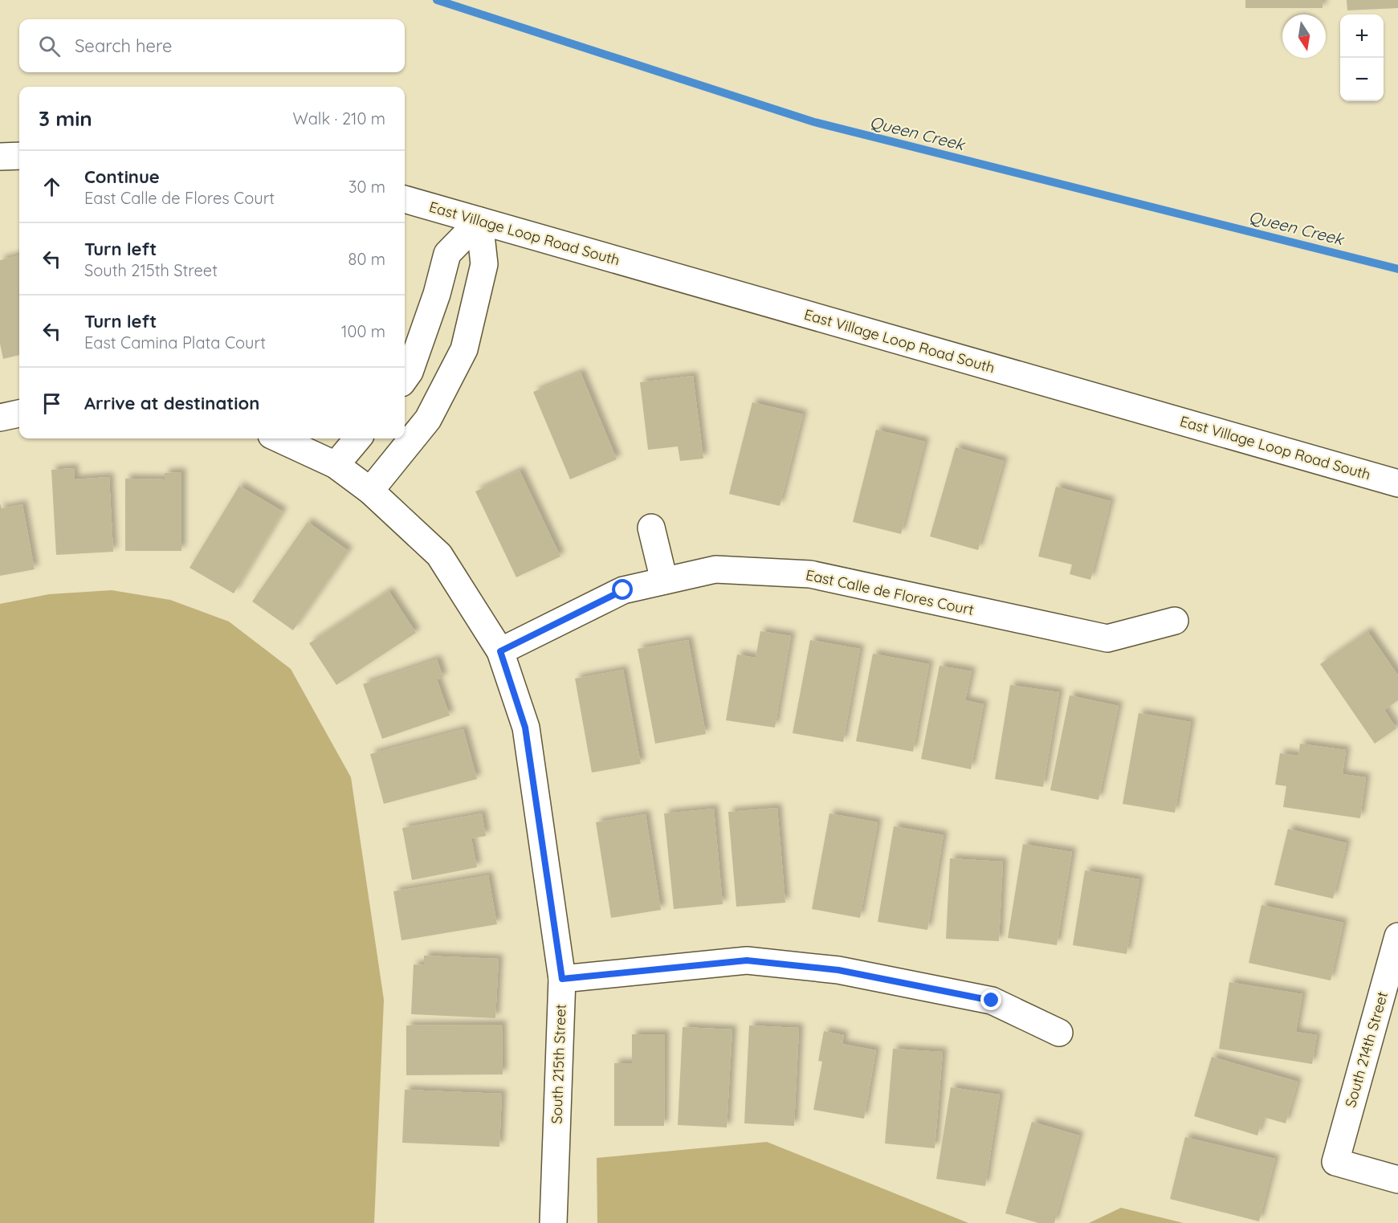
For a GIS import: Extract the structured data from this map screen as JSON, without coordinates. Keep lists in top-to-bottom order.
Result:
{
  "streets": {
    "street": [
      "East Village Loop Road South",
      "East Calle de Flores Court",
      "South 214th Street",
      "South 215th Street"
    ]
  },
  "crossings": [
    ["East Calle de Flores Court", "South 215th Street"]
  ],
  "water": ["Queen Creek"],
  "north": "bottom",
  "page": {
    "map_buttons": ["+", "−"],
    "search": "Search here",
    "heading": ["3 min", "Walk · 210 m"],
    "list": [
      ["Continue", "East Calle de Flores Court", "30 m"],
      ["Turn left", "South 215th Street", "80 m"],
      ["Turn left", "East Camina Plata Court", "100 m"],
      "Arrive at destination"
    ]
  }
}
